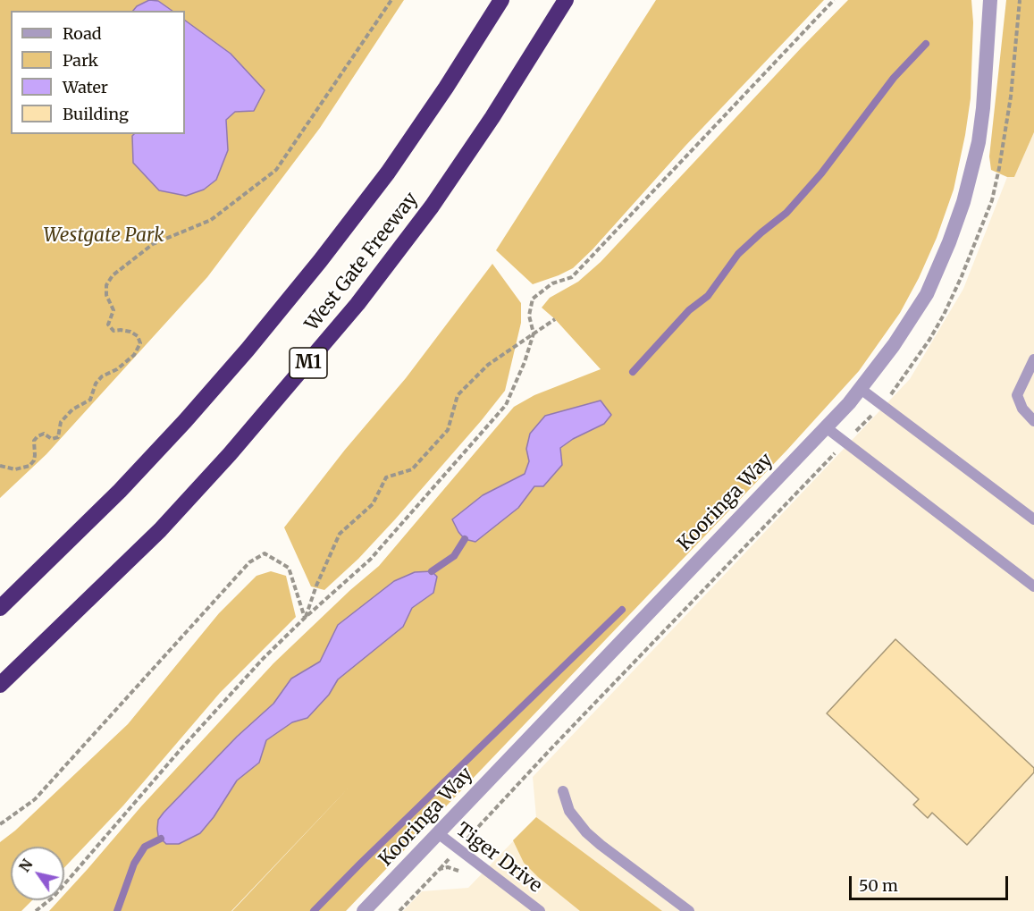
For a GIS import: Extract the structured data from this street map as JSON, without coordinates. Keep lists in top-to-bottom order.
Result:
{
  "streets": {
    "highway": ["West Gate Freeway", "M1"],
    "street": ["Kooringa Way"],
    "lane": ["Tiger Drive"]
  },
  "crossings": [
    ["Kooringa Way", "Tiger Drive"]
  ],
  "parks": ["Westgate Park"],
  "legend": [
    "Road",
    "Park",
    "Water",
    "Building"
  ],
  "scale_bar": "50 m",
  "north": "top left"
}
